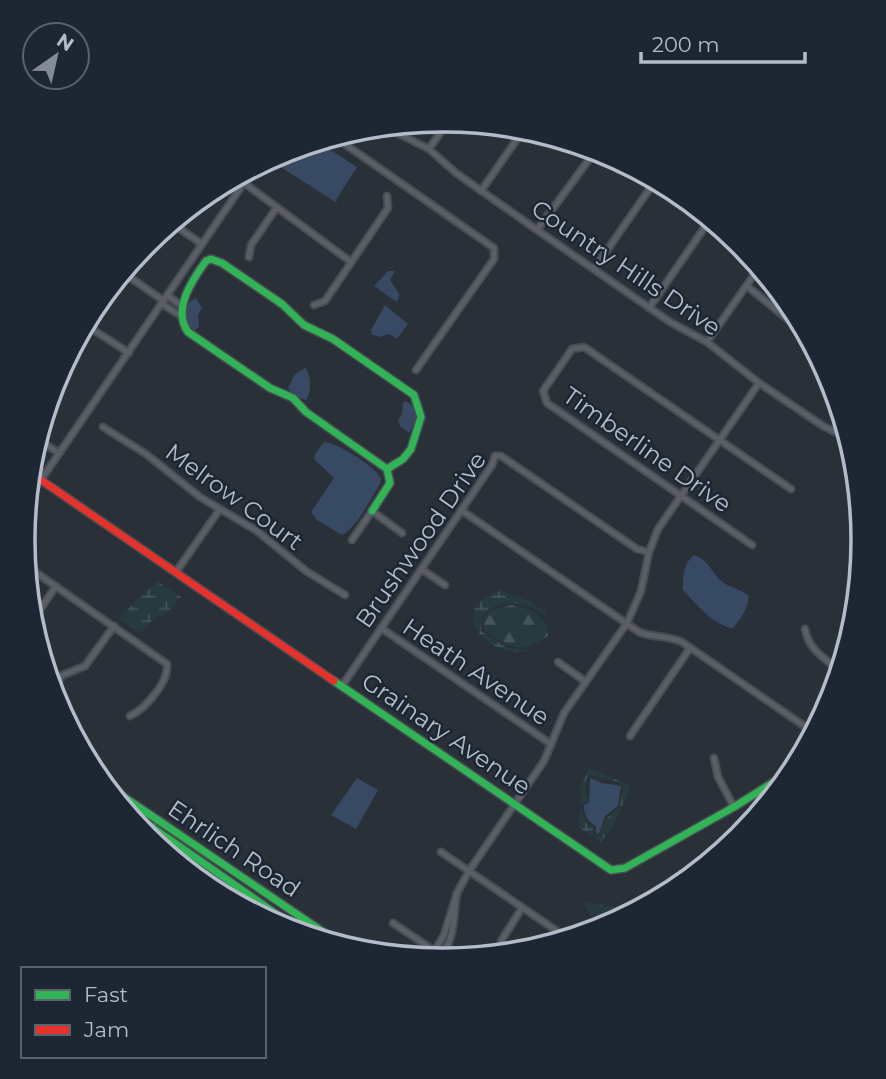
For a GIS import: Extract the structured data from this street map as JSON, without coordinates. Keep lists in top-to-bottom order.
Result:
{
  "streets": {
    "street": [
      "Country Hills Drive",
      "Timberline Drive",
      "Melrow Court",
      "Brushwood Drive",
      "Heath Avenue",
      "Grainary Avenue",
      "Ehrlich Road"
    ]
  },
  "crossings": [
    ["Brushwood Drive", "Heath Avenue"],
    ["Brushwood Drive", "Grainary Avenue"]
  ],
  "legend": ["Fast", "Jam"],
  "scale_bar": "200 m",
  "north": "top right"
}
